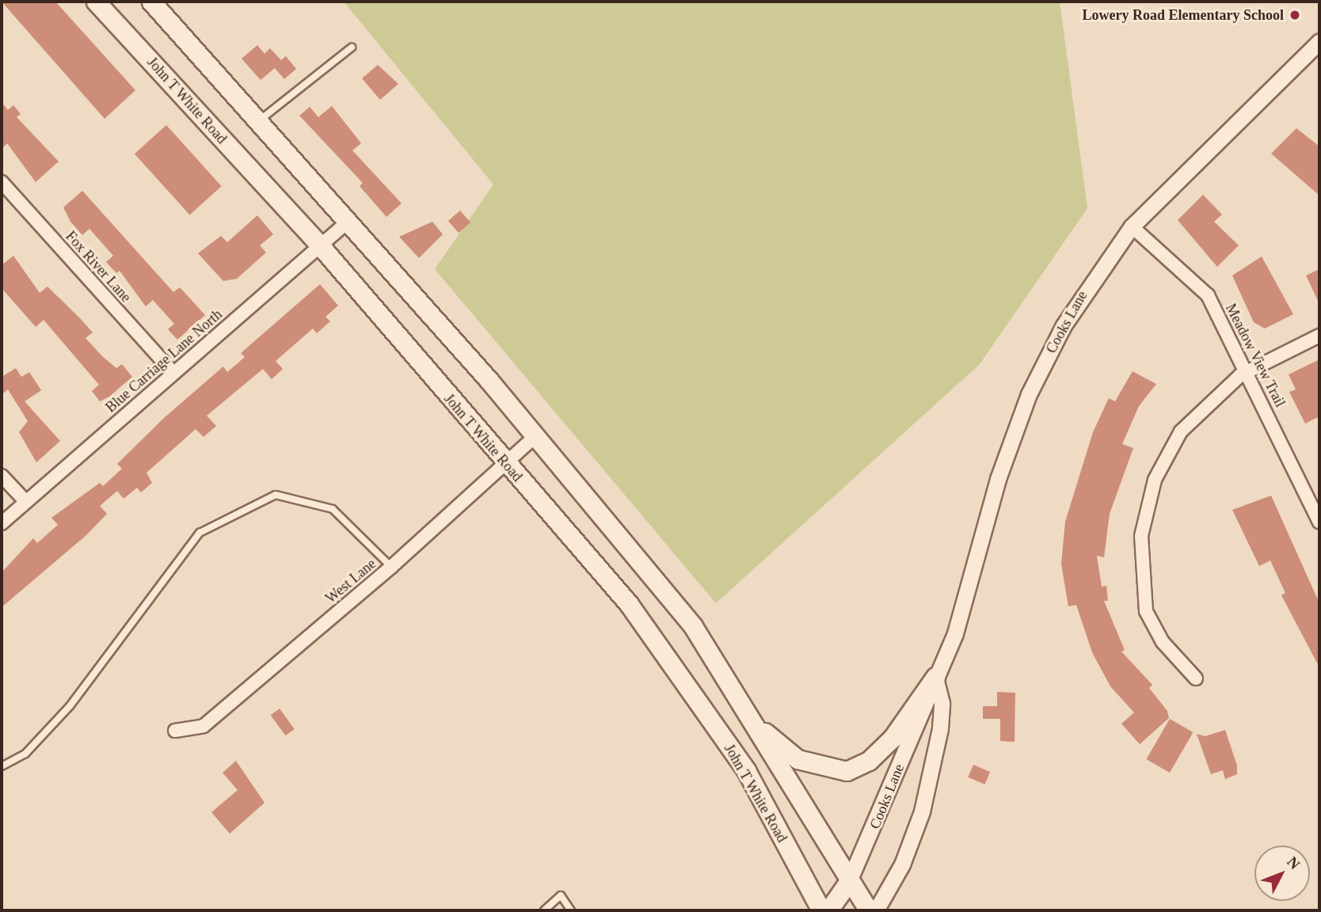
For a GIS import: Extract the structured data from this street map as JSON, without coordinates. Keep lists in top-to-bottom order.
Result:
{
  "streets": {
    "main road": ["John T White Road", "Cooks Lane"],
    "street": [
      "Fox River Lane",
      "Meadow View Trail",
      "Blue Carriage Lane North",
      "West Lane"
    ]
  },
  "crossings": [
    ["John T White Road", "Blue Carriage Lane North"],
    ["John T White Road", "West Lane"],
    ["Fox River Lane", "Blue Carriage Lane North"],
    ["Cooks Lane", "Meadow View Trail"]
  ],
  "places": ["Lowery Road Elementary School"],
  "north": "top right"
}
